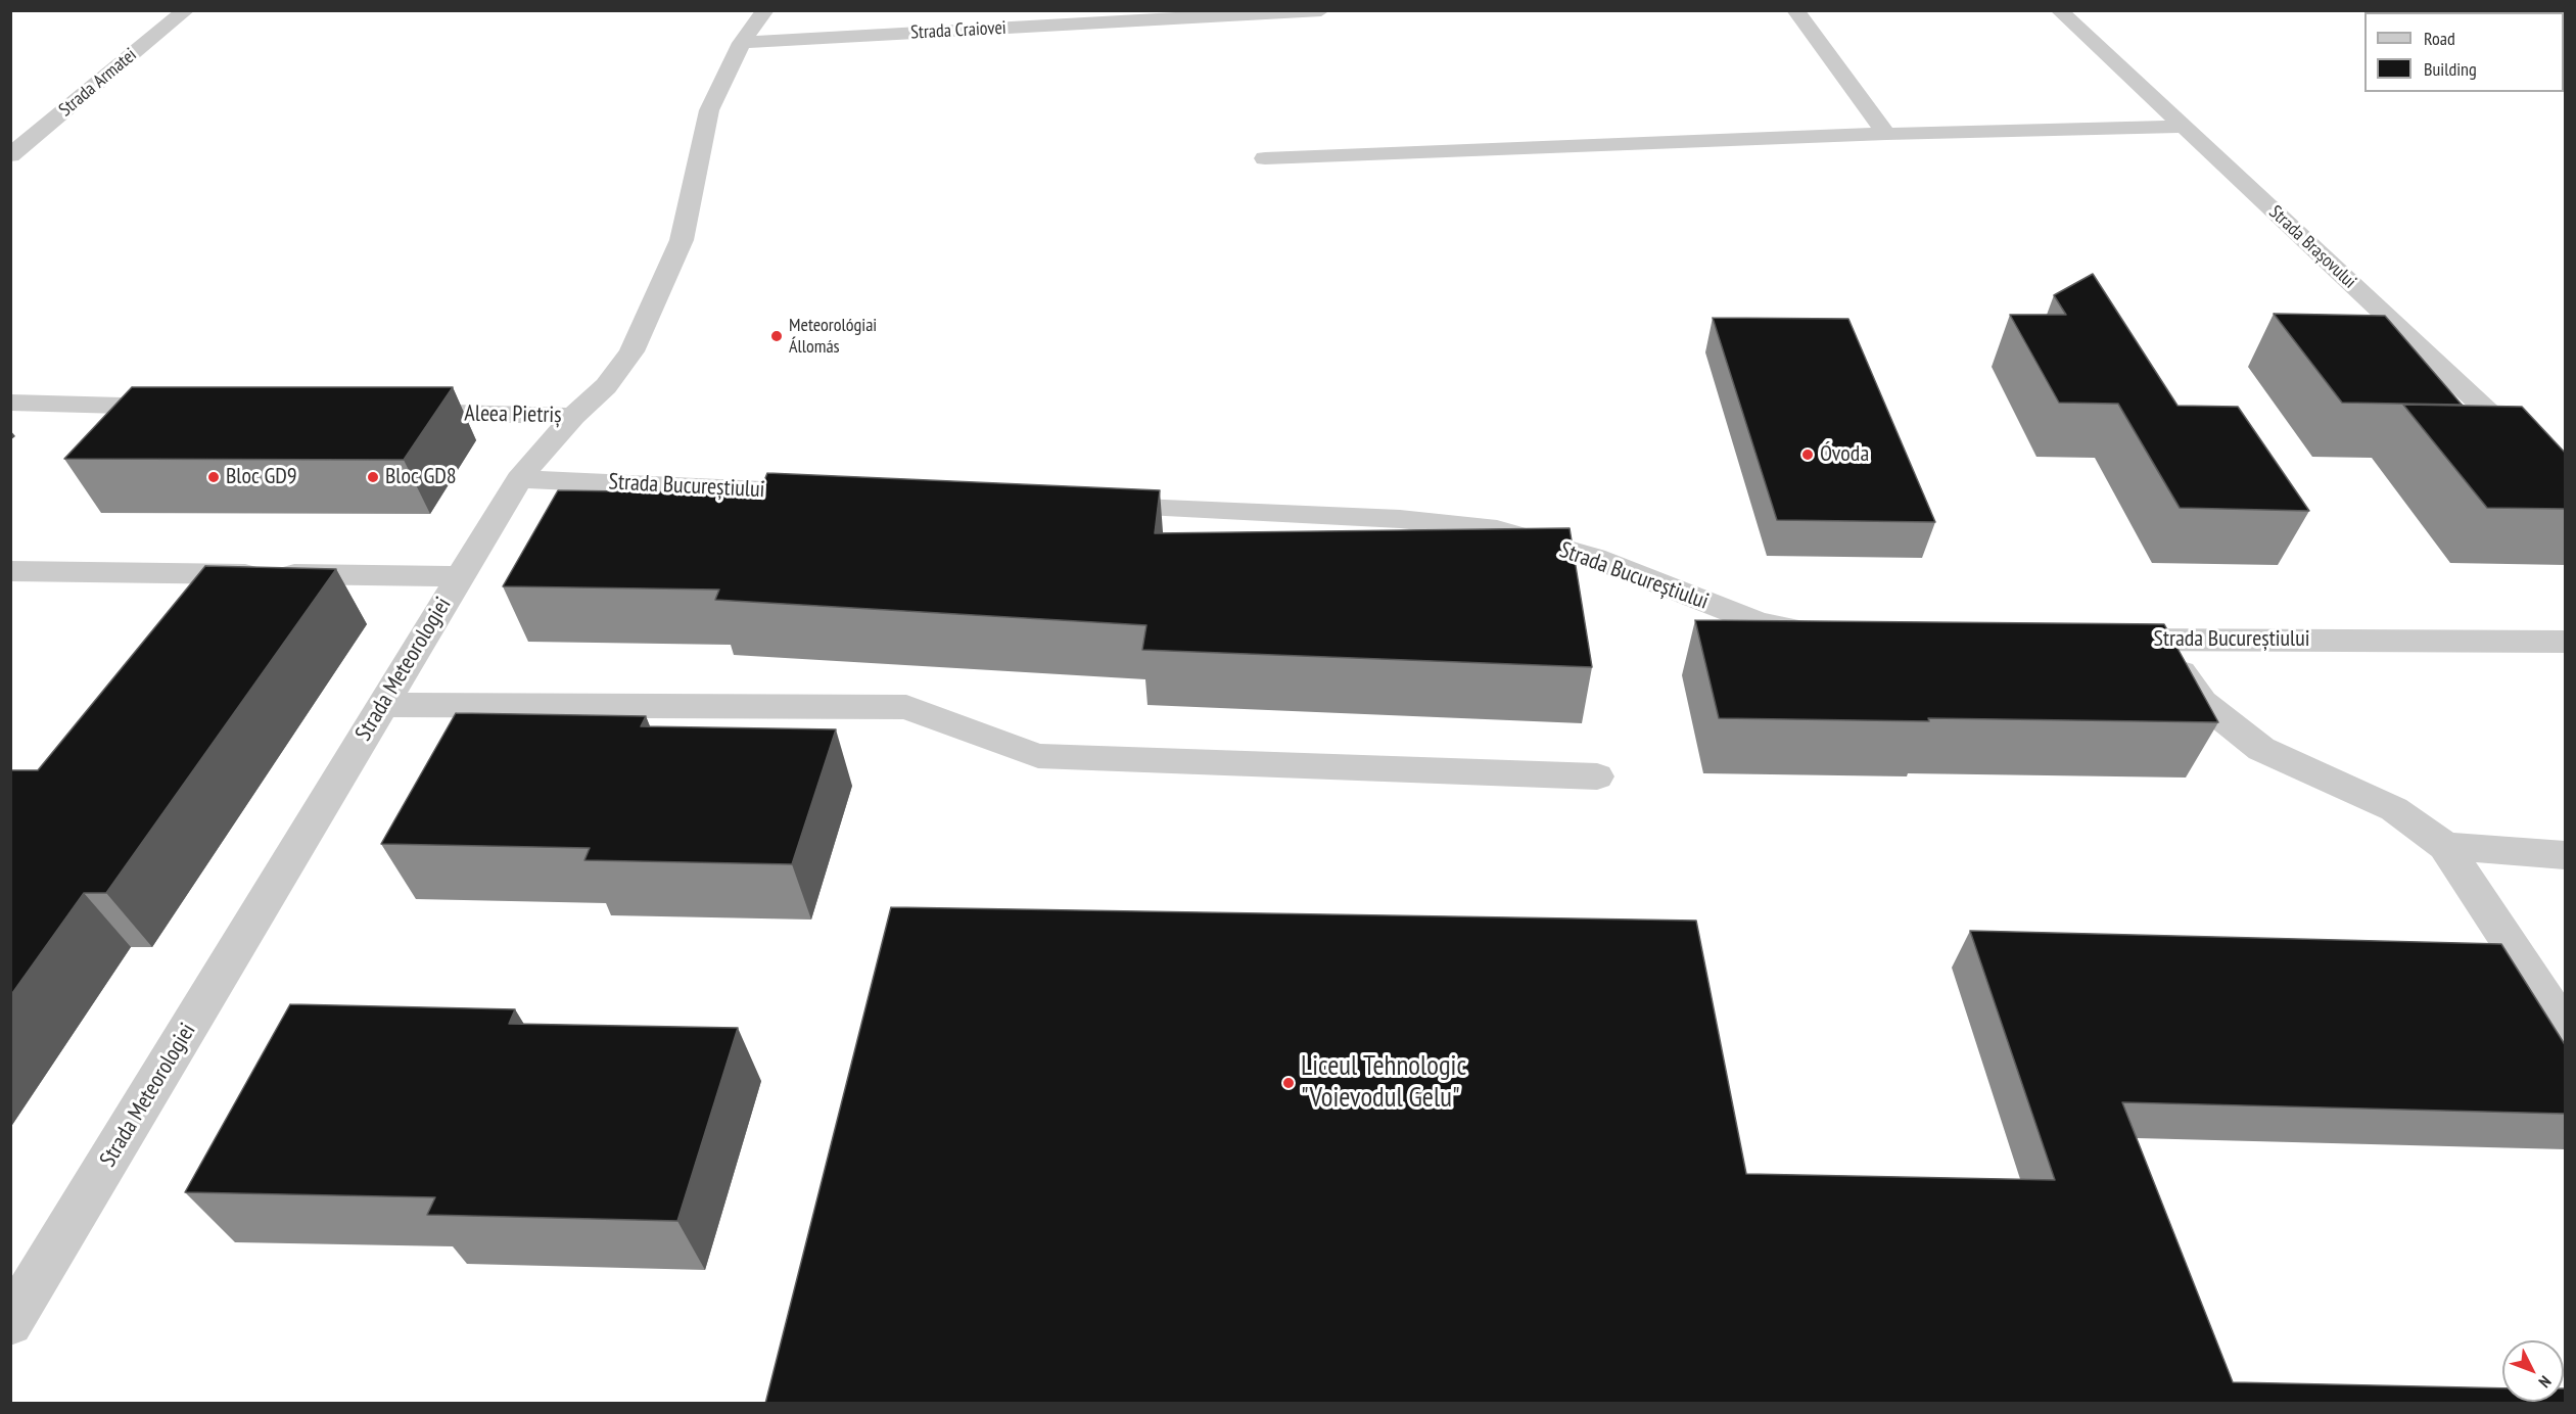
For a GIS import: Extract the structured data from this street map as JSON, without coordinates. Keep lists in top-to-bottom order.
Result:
{
  "streets": {
    "street": [
      "Strada Craiovei",
      "Strada Armatei",
      "Strada Brașovului",
      "Aleea Pietriș",
      "Strada Bucureștiului",
      "Strada Meteorologiei"
    ]
  },
  "crossings": [
    ["Strada Craiovei", "Strada Meteorologiei"],
    ["Aleea Pietriș", "Strada Meteorologiei"],
    ["Strada Bucureștiului", "Strada Meteorologiei"]
  ],
  "places": [
    "Meteorológiai Állomás",
    "Óvoda",
    "Bloc GD9",
    "Bloc GD8",
    "Liceul Tehnologic \"Voievodul Gelu\""
  ],
  "legend": ["Road", "Building"],
  "north": "bottom right"
}
